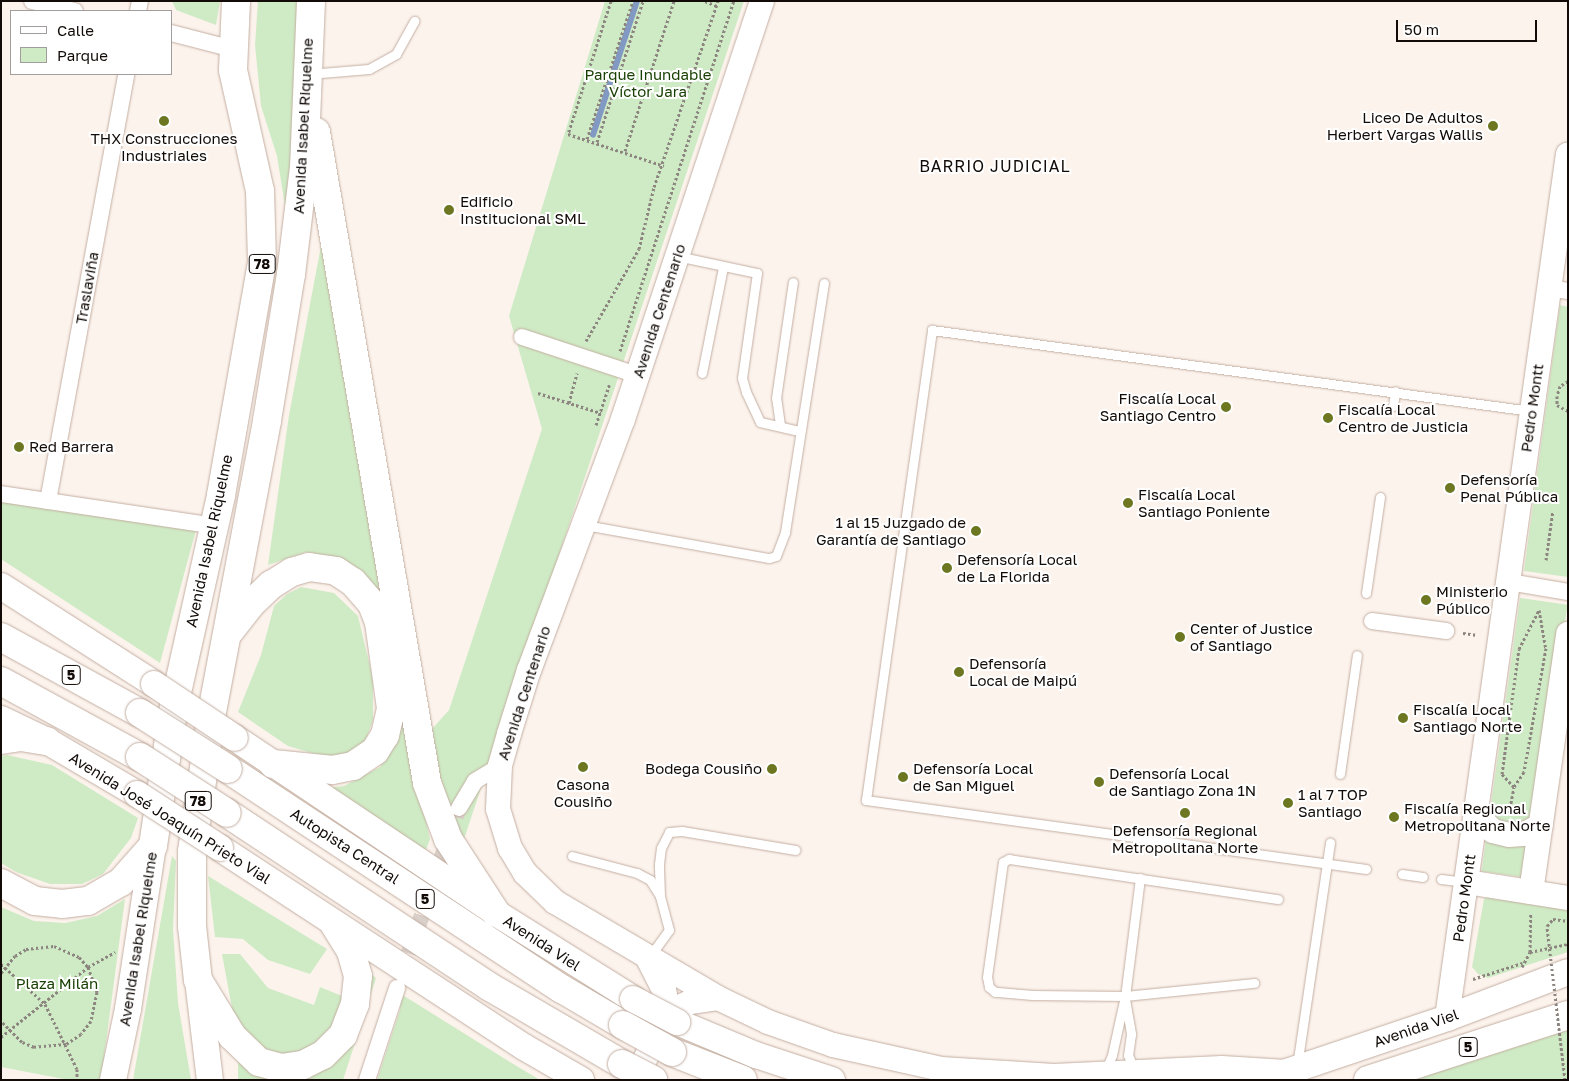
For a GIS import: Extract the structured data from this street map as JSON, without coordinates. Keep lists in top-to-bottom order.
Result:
{
  "streets": {
    "highway": [
      "Avenida Isabel Riquelme",
      "78",
      "5",
      "Autopista Central"
    ],
    "main road": ["Avenida José Joaquín Prieto Vial", "Avenida Viel"],
    "street": ["Traslaviña", "Avenida Centenario", "Pedro Montt"]
  },
  "crossings": [
    ["Avenida Centenario", "Avenida Viel"],
    ["Pedro Montt", "Avenida Viel"]
  ],
  "districts": ["BARRIO JUDICIAL"],
  "parks": ["Parque Inundable Víctor Jara", "Plaza Milán"],
  "places": [
    "THX Construcciones Industriales",
    "Liceo De Adultos Herbert Vargas Wallis",
    "Edificio Institucional SML",
    "Fiscalía Local Santiago Centro",
    "Fiscalía Local Centro de Justicia",
    "Red Barrera",
    "Defensoría Penal Pública",
    "Fiscalía Local Santiago Poniente",
    "1 al 15 Juzgado de Garantía de Santiago",
    "Defensoría Local de La Florida",
    "Ministerio Público",
    "Center of Justice of Santiago",
    "Defensoría Local de Maipú",
    "Fiscalía Local Santiago Norte",
    "Casona Cousiño",
    "Bodega Cousiño",
    "Defensoría Local de San Miguel",
    "Defensoría Local de Santiago Zona 1N",
    "1 al 7 TOP Santiago",
    "Defensoría Regional Metropolitana Norte",
    "Fiscalía Regional Metropolitana Norte"
  ],
  "legend": ["Calle", "Parque"],
  "scale_bar": "50 m"
}
